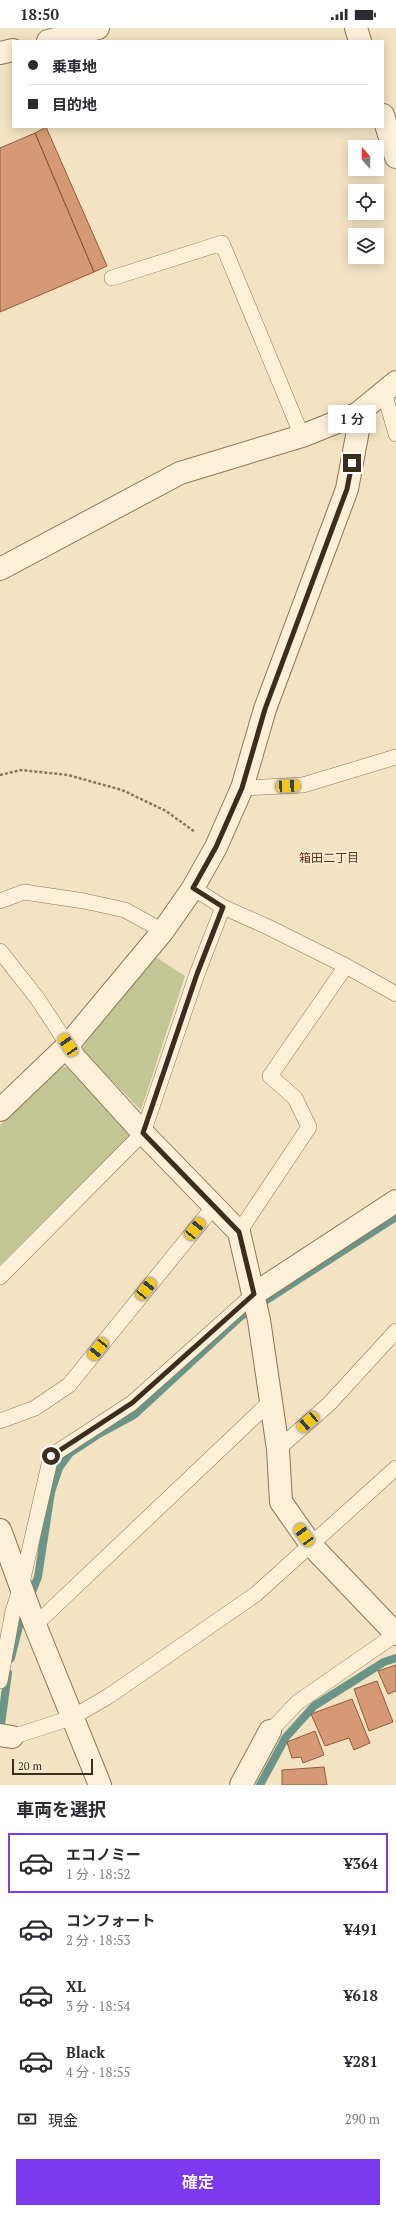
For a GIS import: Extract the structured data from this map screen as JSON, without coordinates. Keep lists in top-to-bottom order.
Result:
{
  "districts": ["箱田二丁目"],
  "scale_bar": "20 m",
  "north": "top",
  "page": {
    "status": "18:50",
    "banner": ["乗車地", "目的地"],
    "bubble": "1 分",
    "scale": "20 m",
    "heading": "車両を選択",
    "list": [
      {
        "name": "エコノミー",
        "note": "1 分 · 18:52",
        "value": "¥364"
      },
      {
        "name": "コンフォート",
        "note": "2 分 · 18:53",
        "value": "¥491"
      },
      {
        "name": "XL",
        "note": "3 分 · 18:54",
        "value": "¥618"
      },
      {
        "name": "Black",
        "note": "4 分 · 18:55",
        "value": "¥281"
      }
    ],
    "pay": ["現金", "290 m"],
    "buttons": "確定"
  }
}
